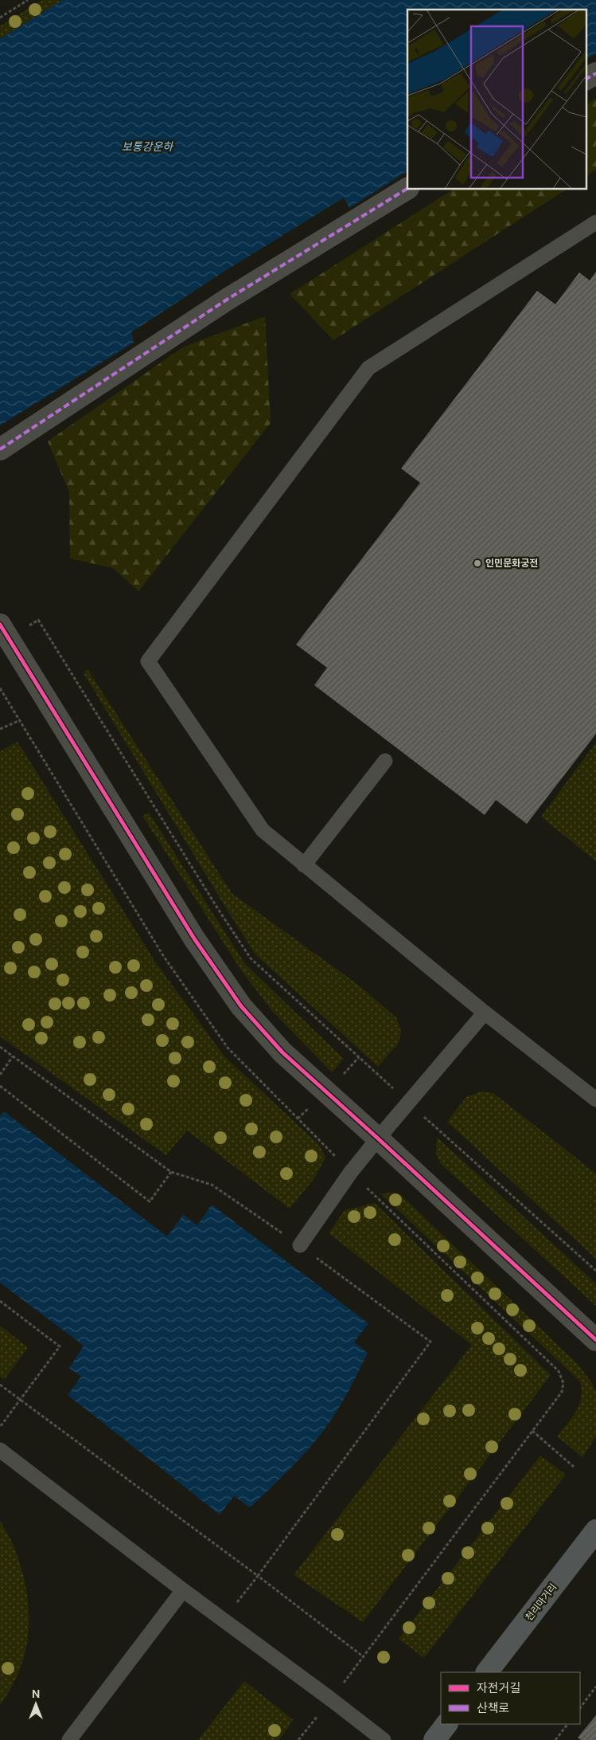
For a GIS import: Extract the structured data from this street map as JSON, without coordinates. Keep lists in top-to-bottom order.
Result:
{
  "streets": {
    "main road": ["천리마거리"]
  },
  "water": ["보통강운하"],
  "places": ["인민문화궁전"],
  "legend": ["자전거길", "산책로"],
  "north": "top"
}
